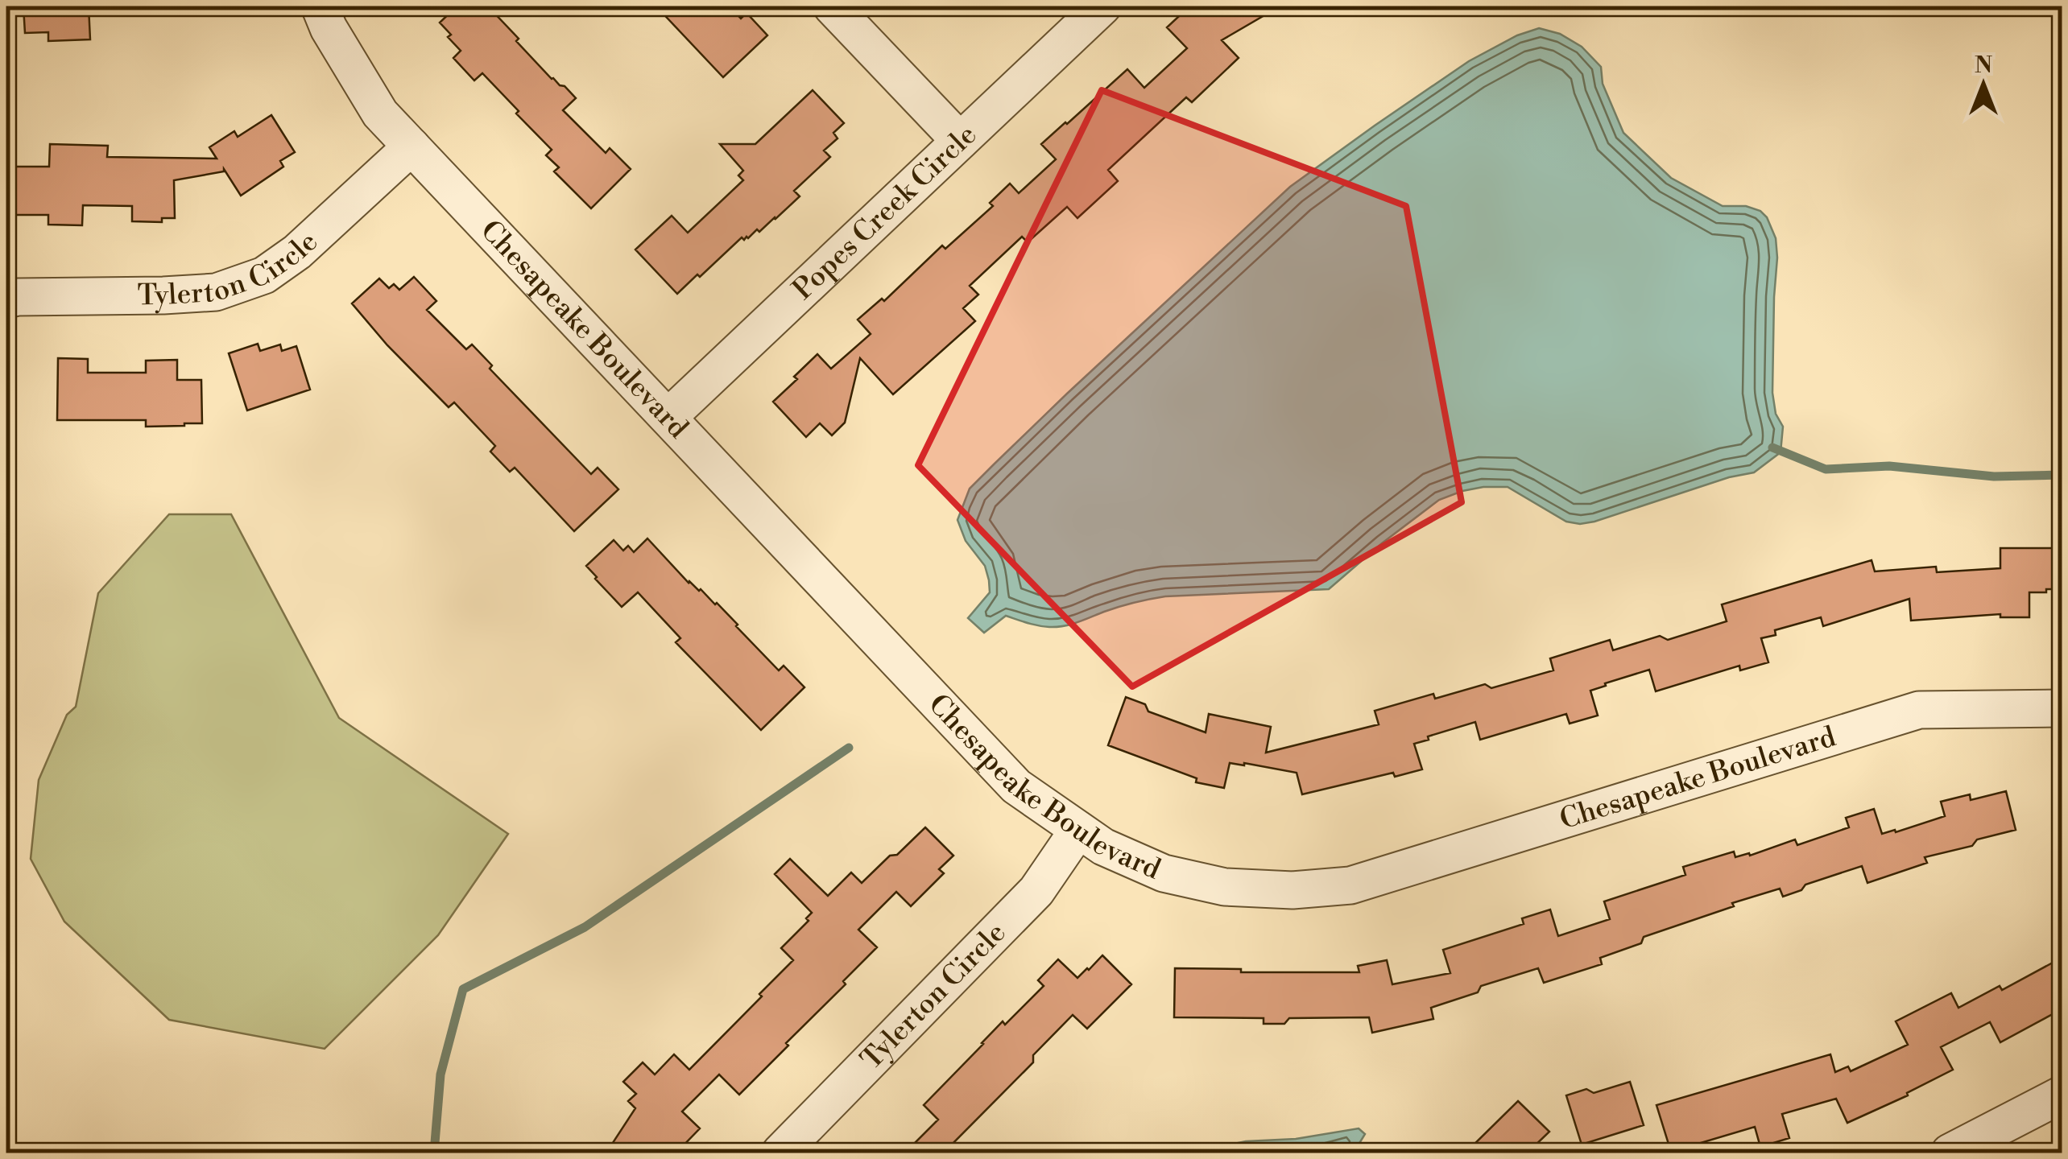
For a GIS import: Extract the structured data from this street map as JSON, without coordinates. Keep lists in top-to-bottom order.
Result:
{
  "streets": {
    "street": ["Popes Creek Circle", "Tylerton Circle", "Chesapeake Boulevard"]
  },
  "crossings": [
    ["Popes Creek Circle", "Chesapeake Boulevard"],
    ["Tylerton Circle", "Chesapeake Boulevard"]
  ],
  "north": "top"
}
